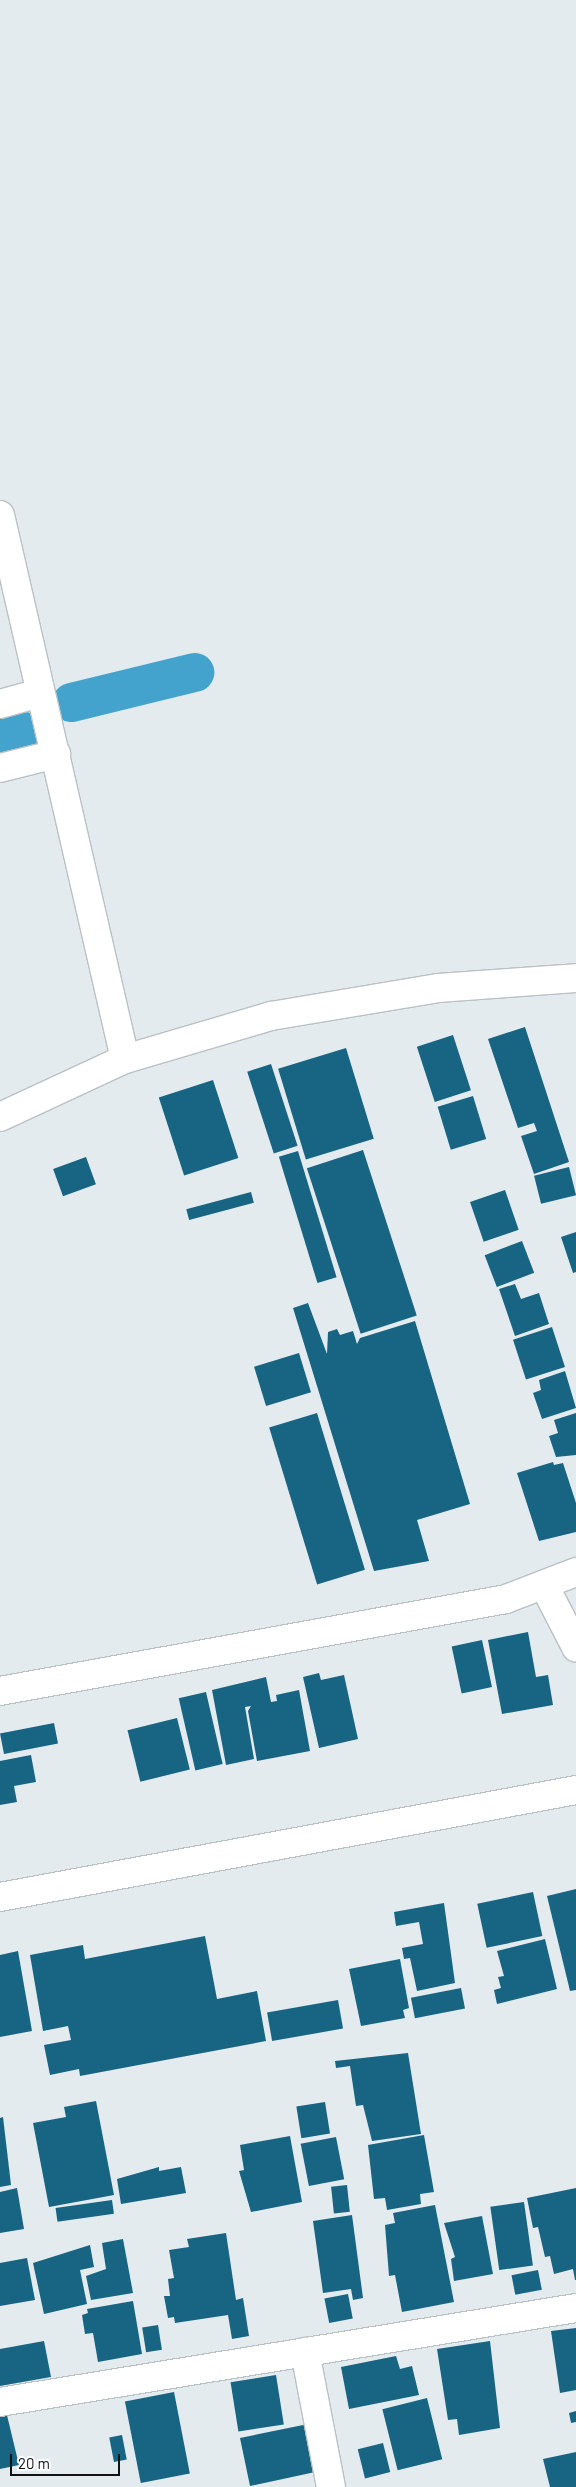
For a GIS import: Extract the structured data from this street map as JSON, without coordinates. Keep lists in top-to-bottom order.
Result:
{
  "scale_bar": "20 m"
}
